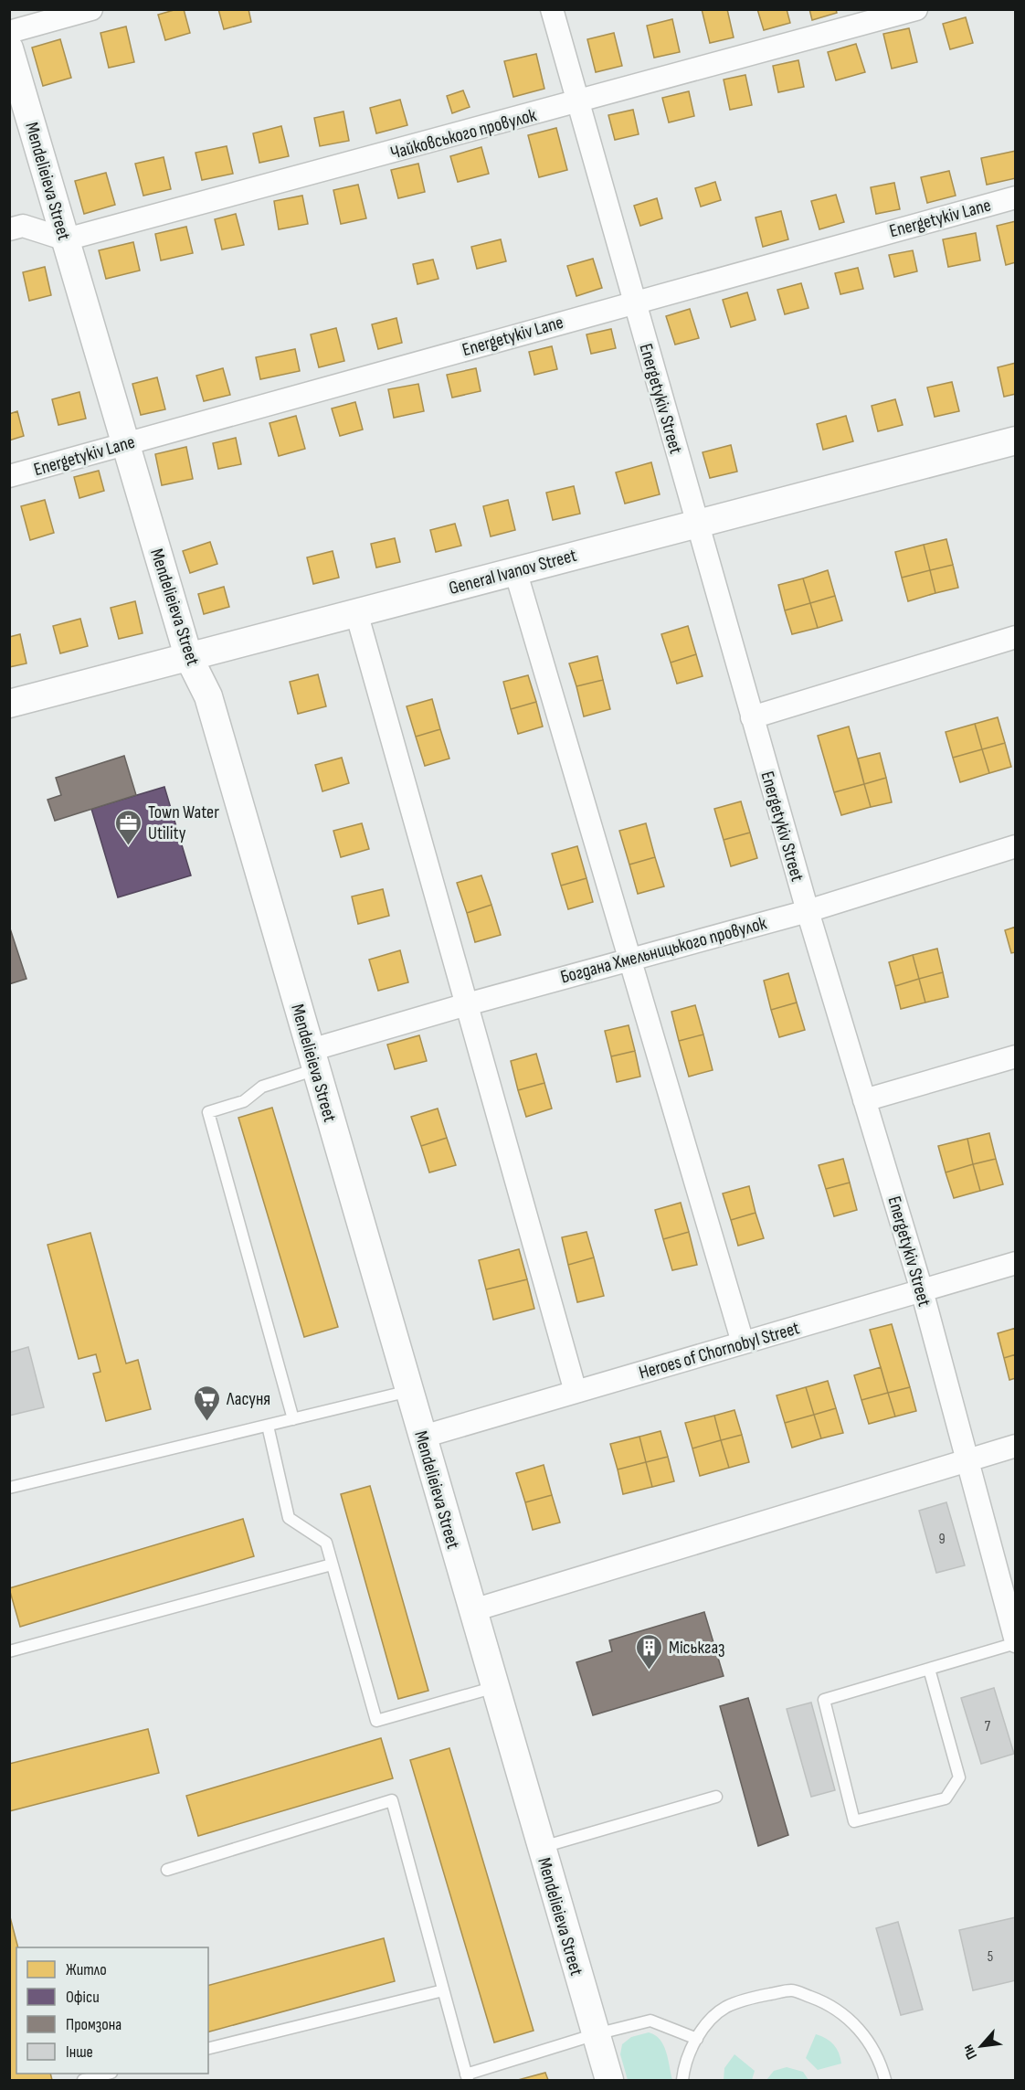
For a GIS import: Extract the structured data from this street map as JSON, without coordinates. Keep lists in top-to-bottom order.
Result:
{
  "streets": {
    "street": [
      "Чайковського провулок",
      "Mendelieieva Street",
      "Energetykiv Lane",
      "Energetykiv Street",
      "General Ivanov Street",
      "Богдана Хмельницького провулок",
      "Heroes of Chornobyl Street"
    ]
  },
  "crossings": [
    ["Чайковського провулок", "Mendelieieva Street"],
    ["Чайковського провулок", "Energetykiv Street"],
    ["Mendelieieva Street", "Energetykiv Lane"],
    ["Mendelieieva Street", "General Ivanov Street"],
    ["Mendelieieva Street", "Богдана Хмельницького провулок"],
    ["Mendelieieva Street", "Heroes of Chornobyl Street"],
    ["Energetykiv Lane", "Energetykiv Street"],
    ["Energetykiv Street", "General Ivanov Street"],
    ["Energetykiv Street", "Богдана Хмельницького провулок"],
    ["Energetykiv Street", "Heroes of Chornobyl Street"]
  ],
  "places": {
    "office": ["Town Water Utility"],
    "supermarket": ["Ласуня"],
    "building": ["Міськгаз"]
  },
  "house_numbers": ["9", "7", "5"],
  "legend": [
    "Житло",
    "Офіси",
    "Промзона",
    "Інше"
  ],
  "north": "bottom left"
}
